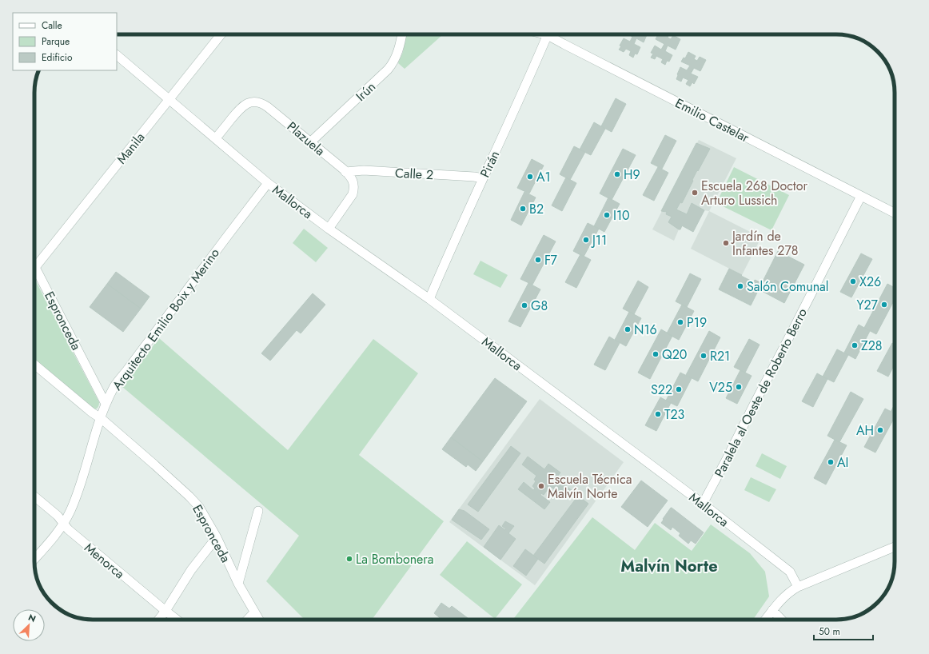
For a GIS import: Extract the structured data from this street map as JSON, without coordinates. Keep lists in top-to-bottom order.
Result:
{
  "streets": {
    "street": [
      "Irún",
      "Emilio Castelar",
      "Plazuela",
      "Manila",
      "Pirán",
      "Calle 2",
      "Mallorca",
      "Arquitecto Emilio Boix y Merino",
      "Espronceda",
      "Paralela al Oeste de Roberto Berro",
      "Menorca"
    ]
  },
  "crossings": [
    ["Irún", "Plazuela"],
    ["Emilio Castelar", "Paralela al Oeste de Roberto Berro"],
    ["Plazuela", "Calle 2"],
    ["Plazuela", "Mallorca"],
    ["Manila", "Mallorca"],
    ["Manila", "Espronceda"],
    ["Pirán", "Calle 2"],
    ["Pirán", "Mallorca"],
    ["Mallorca", "Arquitecto Emilio Boix y Merino"],
    ["Mallorca", "Paralela al Oeste de Roberto Berro"],
    ["Arquitecto Emilio Boix y Merino", "Espronceda"],
    ["Arquitecto Emilio Boix y Merino", "Menorca"]
  ],
  "districts": ["Malvín Norte"],
  "places": [
    "H9",
    "A1",
    "Escuela 268 Doctor Arturo Lussich",
    "B2",
    "I10",
    "J11",
    "Jardín de Infantes 278",
    "F7",
    "X26",
    "Salón Comunal",
    "Y27",
    "G8",
    "P19",
    "N16",
    "Z28",
    "Q20",
    "R21",
    "V25",
    "S22",
    "T23",
    "AH",
    "AI",
    "Escuela Técnica Malvín Norte",
    "La Bombonera"
  ],
  "legend": ["Calle", "Parque", "Edificio"],
  "scale_bar": "50 m",
  "north": "top right"
}
